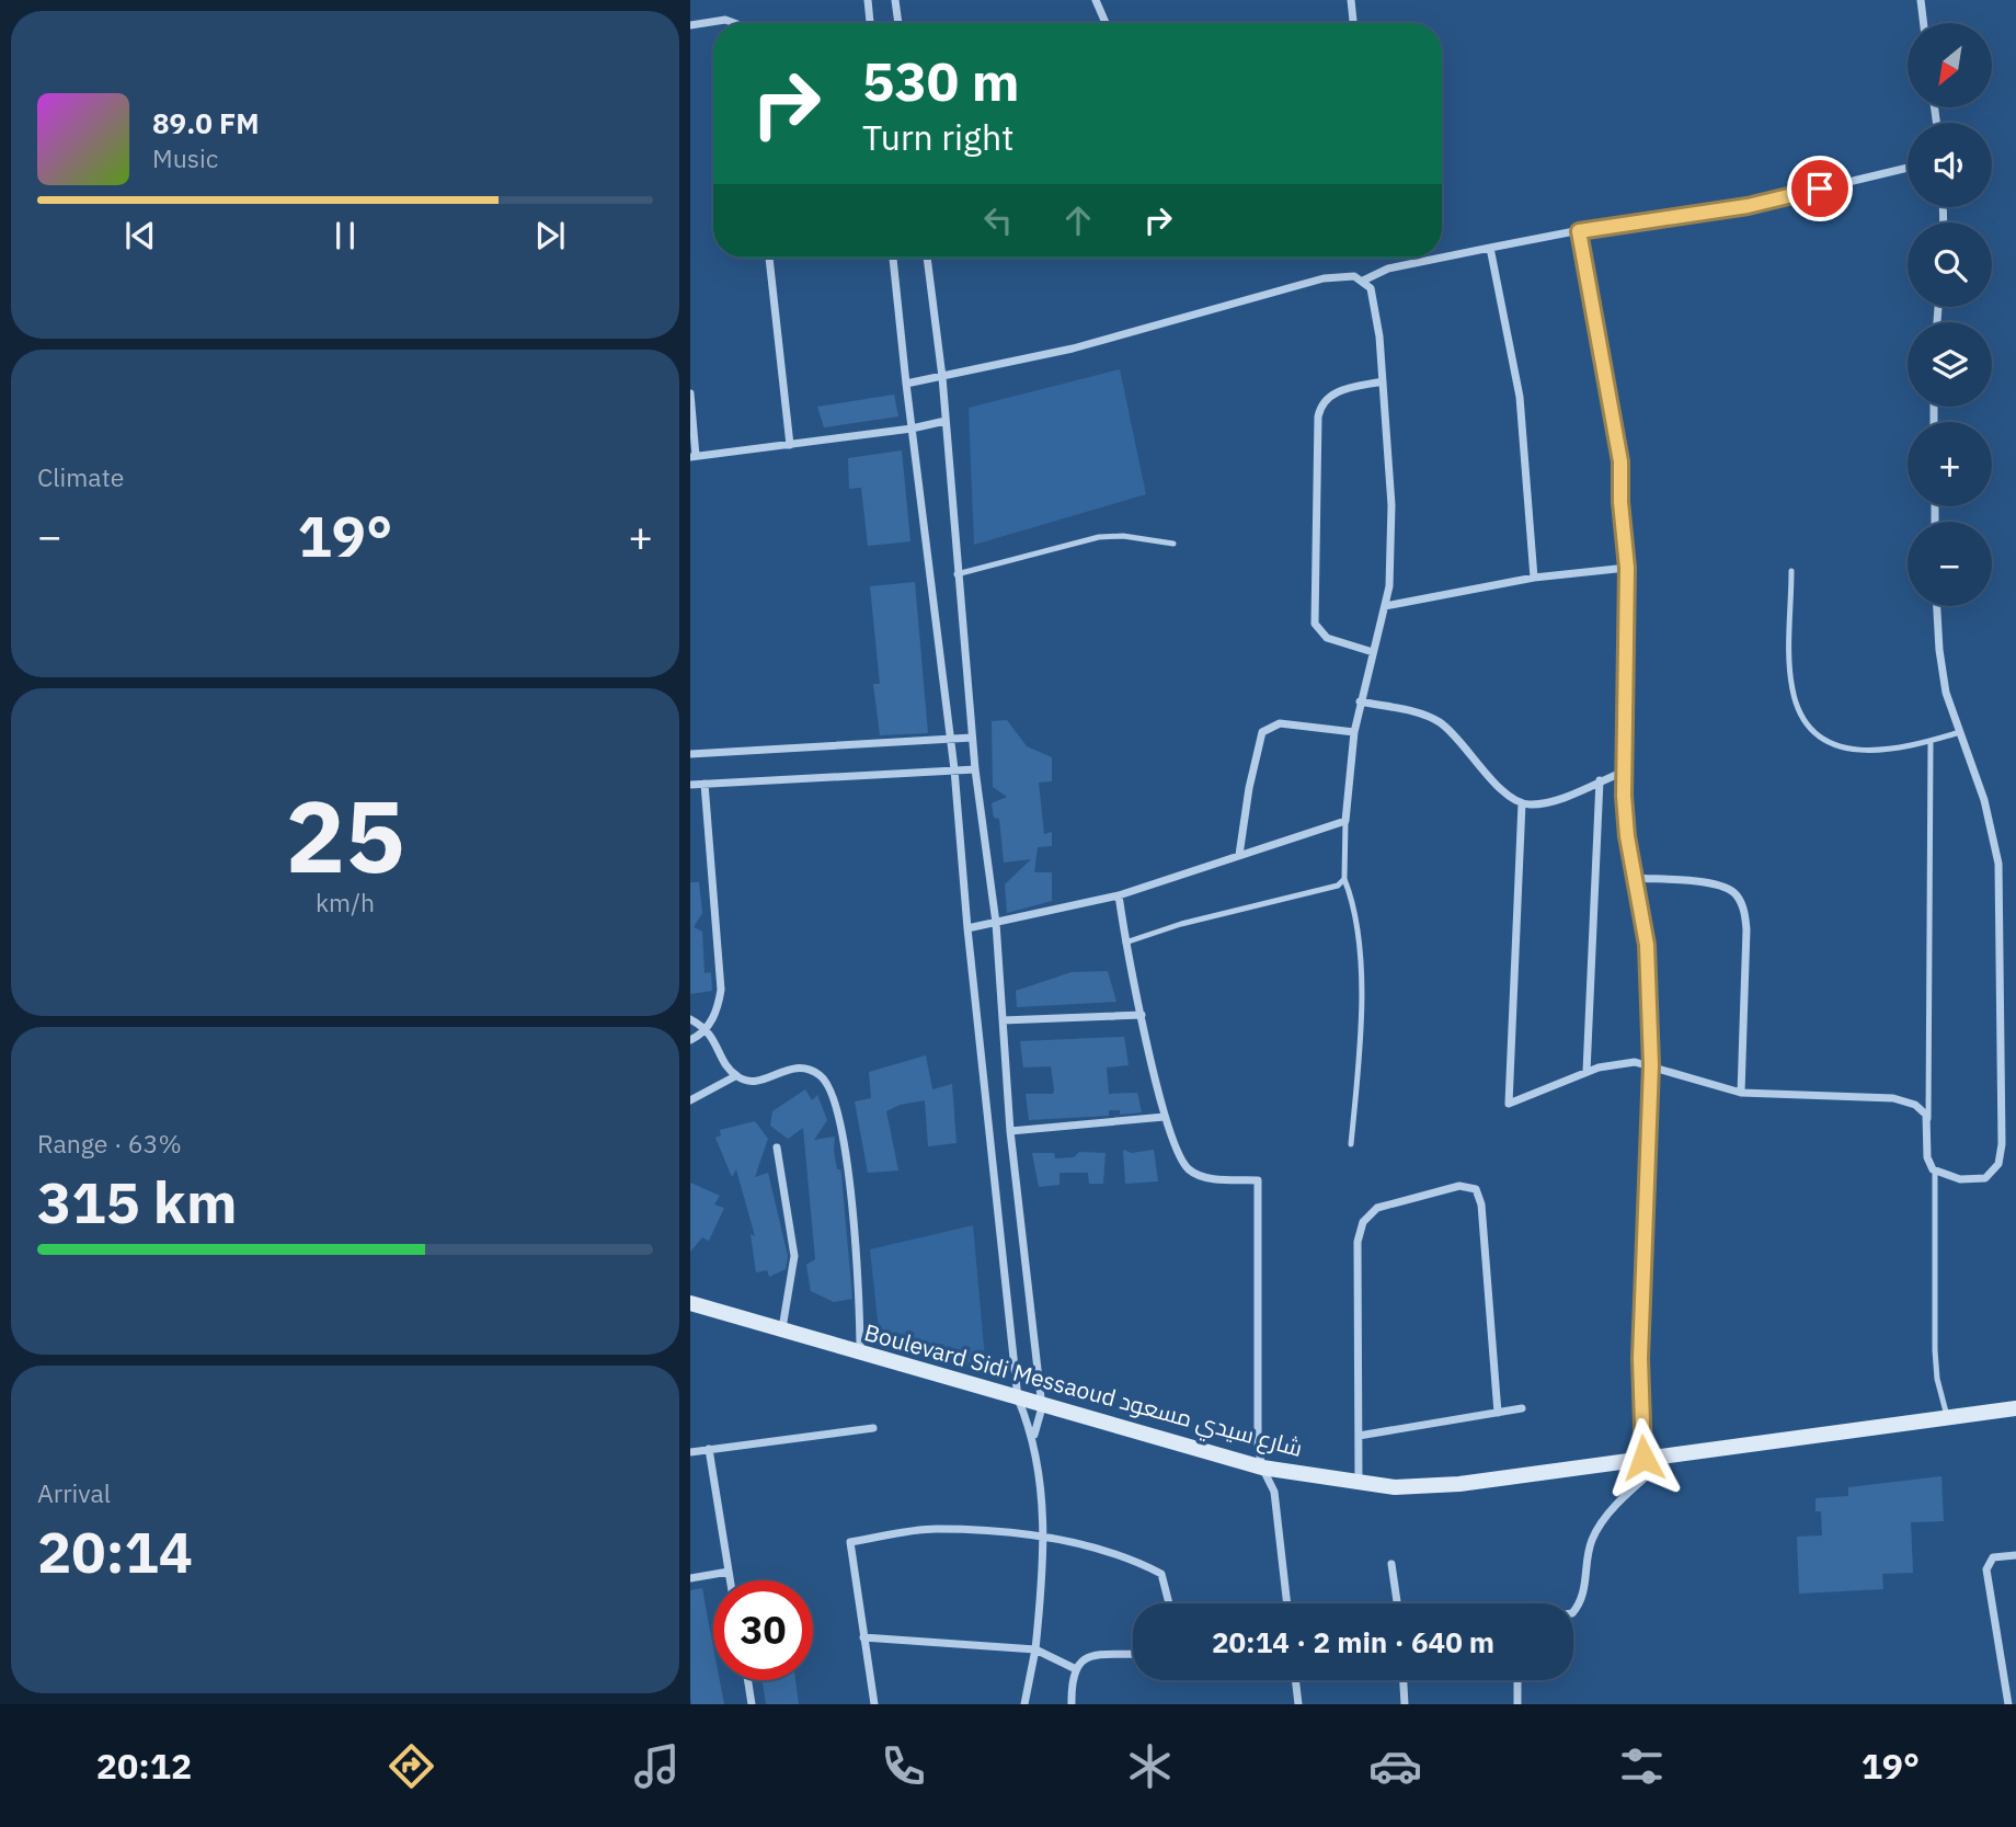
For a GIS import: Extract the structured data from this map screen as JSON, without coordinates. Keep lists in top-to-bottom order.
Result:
{
  "streets": {
    "street": ["Boulevard Sidi Messaoud شارع سيدي مسعود"]
  },
  "north": "bottom left",
  "page": {
    "map_buttons": ["+", "−"],
    "turn": ["530 m", "Turn right"],
    "song": ["89.0 FM", "Music"],
    "tile": [
      "Climate",
      ["25", "km/h"],
      ["Range · 63%", "315 km"],
      ["Arrival", "20:14"]
    ],
    "heat": ["−", "19°", "+"],
    "limit": "30",
    "trip": "20:14 · 2 min · 640 m",
    "tabs": ["20:12", "19°"]
  }
}
